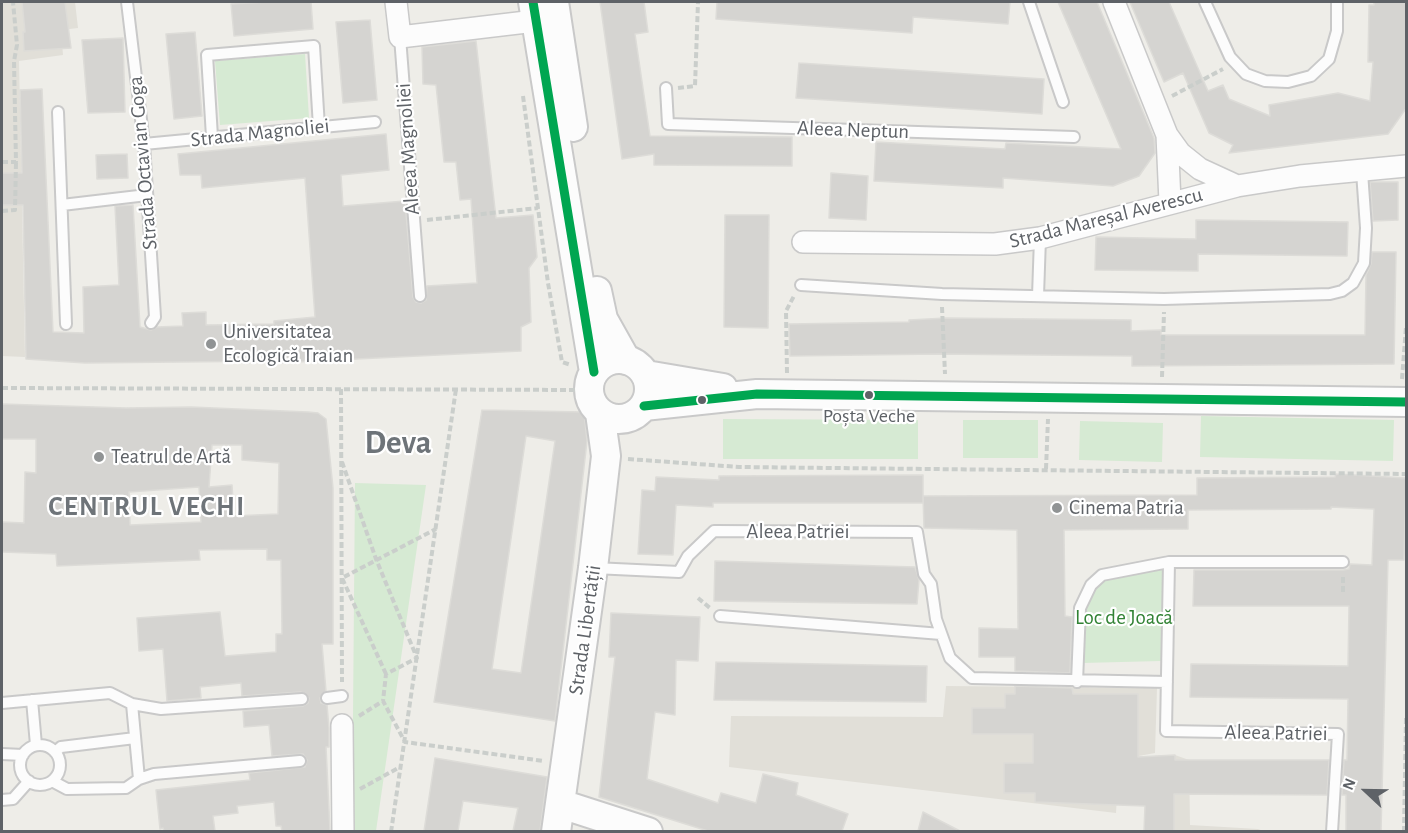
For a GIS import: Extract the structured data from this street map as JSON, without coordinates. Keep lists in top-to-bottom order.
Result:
{
  "streets": {
    "street": ["Aleea Magnoliei", "Strada Mareșal Averescu", "Strada Libertății"],
    "lane": [
      "Aleea Neptun",
      "Strada Magnoliei",
      "Strada Octavian Goga",
      "Aleea Patriei"
    ]
  },
  "crossings": [
    ["Strada Magnoliei", "Strada Octavian Goga"],
    ["Aleea Patriei", "Strada Libertății"]
  ],
  "districts": ["Deva", "CENTRUL VECHI"],
  "parks": ["Loc de Joacă"],
  "places": [
    "Universitatea Ecologică Traian",
    "Poșta Veche",
    "Teatrul de Artă",
    "Cinema Patria"
  ],
  "north": "left"
}
